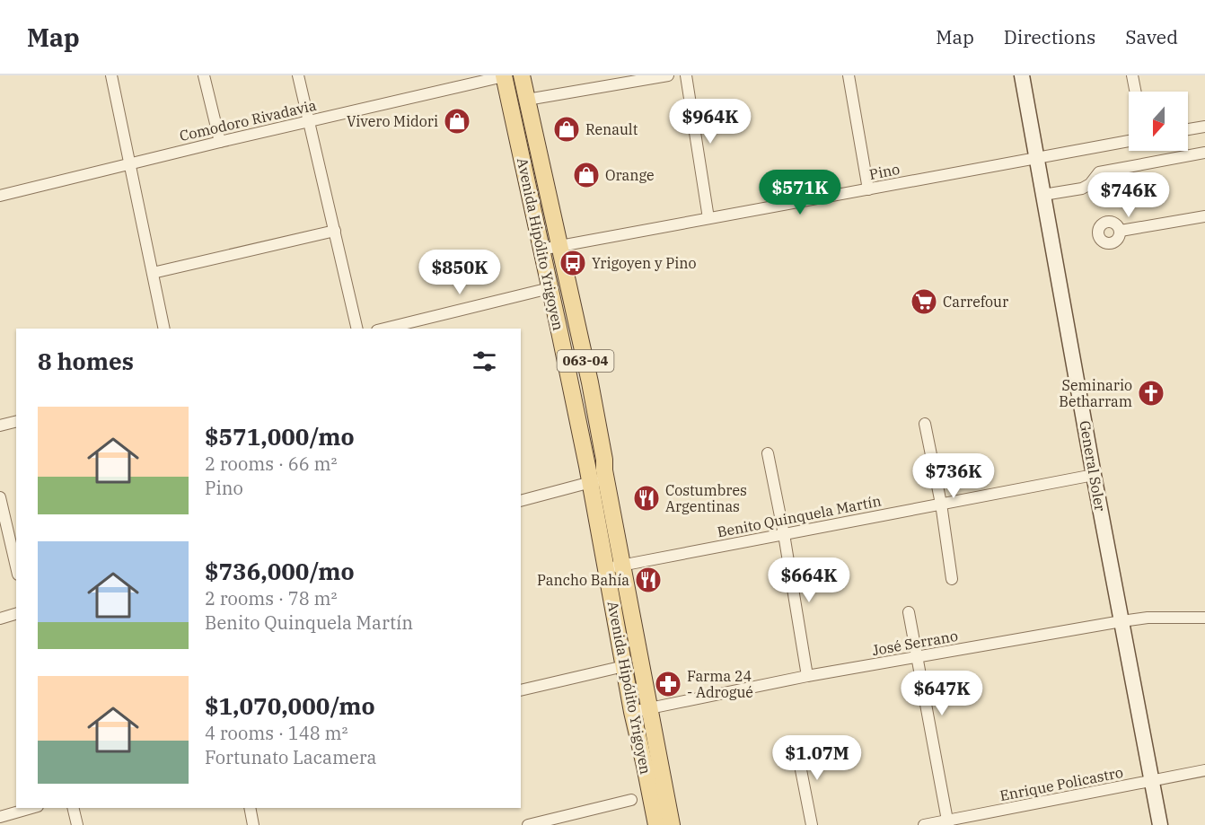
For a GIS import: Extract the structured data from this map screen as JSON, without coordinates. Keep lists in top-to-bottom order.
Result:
{
  "streets": {
    "main road": ["Avenida Hipólito Yrigoyen", "063-04"],
    "street": [
      "Comodoro Rivadavia",
      "Pino",
      "General Soler",
      "Benito Quinquela Martín",
      "José Serrano",
      "Enrique Policastro"
    ]
  },
  "crossings": [
    ["Comodoro Rivadavia", "Avenida Hipólito Yrigoyen"],
    ["Pino", "Avenida Hipólito Yrigoyen"],
    ["Pino", "General Soler"],
    ["Avenida Hipólito Yrigoyen", "Benito Quinquela Martín"],
    ["Avenida Hipólito Yrigoyen", "José Serrano"],
    ["General Soler", "Benito Quinquela Martín"],
    ["General Soler", "José Serrano"],
    ["General Soler", "Enrique Policastro"]
  ],
  "places": {
    "shop": ["Vivero Midori", "Renault", "Orange"],
    "bus stop": ["Yrigoyen y Pino"],
    "supermarket": ["Carrefour"],
    "church": ["Seminario Betharram"],
    "restaurant": ["Costumbres Argentinas", "Pancho Bahía"],
    "pharmacy": ["Farma 24 - Adrogué"]
  },
  "north": "bottom",
  "page": {
    "header": "Map",
    "nav": ["Map", "Directions", "Saved"],
    "price": [
      "$964K",
      "$571K",
      "$746K",
      "$850K",
      "$736K",
      "$664K",
      "$647K",
      "$1.07M"
    ],
    "heading": "8 homes",
    "list": [
      {
        "name": "$571,000/mo",
        "note": "2 rooms · 66 m² · Pino"
      },
      {
        "name": "$736,000/mo",
        "note": "2 rooms · 78 m² · Benito Quinquela Martín"
      },
      {
        "name": "$1,070,000/mo",
        "note": "4 rooms · 148 m² · Fortunato Lacamera"
      }
    ]
  }
}
